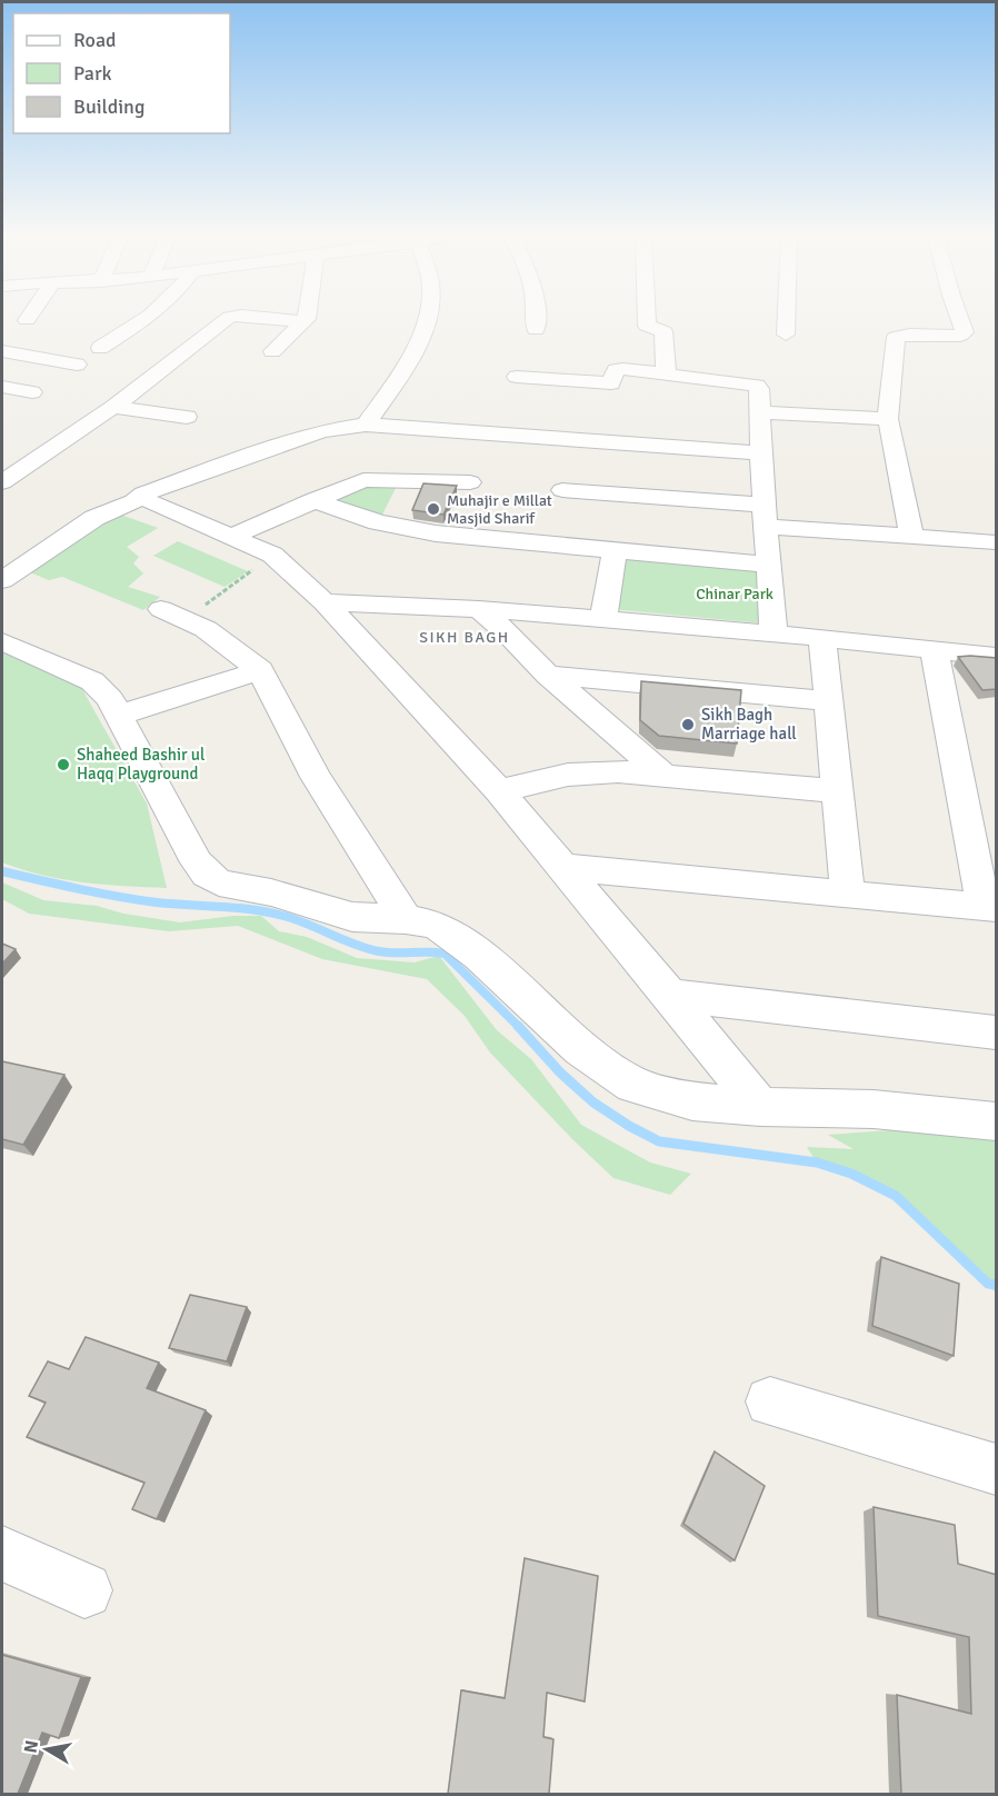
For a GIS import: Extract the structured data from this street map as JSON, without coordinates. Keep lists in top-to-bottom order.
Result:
{
  "districts": ["SIKH BAGH"],
  "parks": ["Chinar Park"],
  "places": ["Muhajir e Millat Masjid Sharif", "Sikh Bagh Marriage hall", "Shaheed Bashir ul Haqq Playground"],
  "legend": ["Road", "Park", "Building"],
  "north": "left"
}
